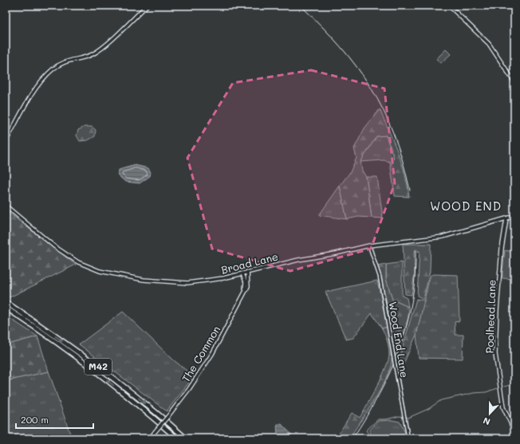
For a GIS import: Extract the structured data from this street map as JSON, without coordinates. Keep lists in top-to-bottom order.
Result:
{
  "streets": {
    "highway": ["M42"],
    "main road": ["Broad Lane", "Poolhead Lane", "The Common"],
    "street": ["Wood End Lane"]
  },
  "crossings": [
    ["Broad Lane", "Poolhead Lane"],
    ["Broad Lane", "Wood End Lane"],
    ["Broad Lane", "The Common"]
  ],
  "districts": ["WOOD END"],
  "scale_bar": "200 m",
  "north": "bottom"
}
